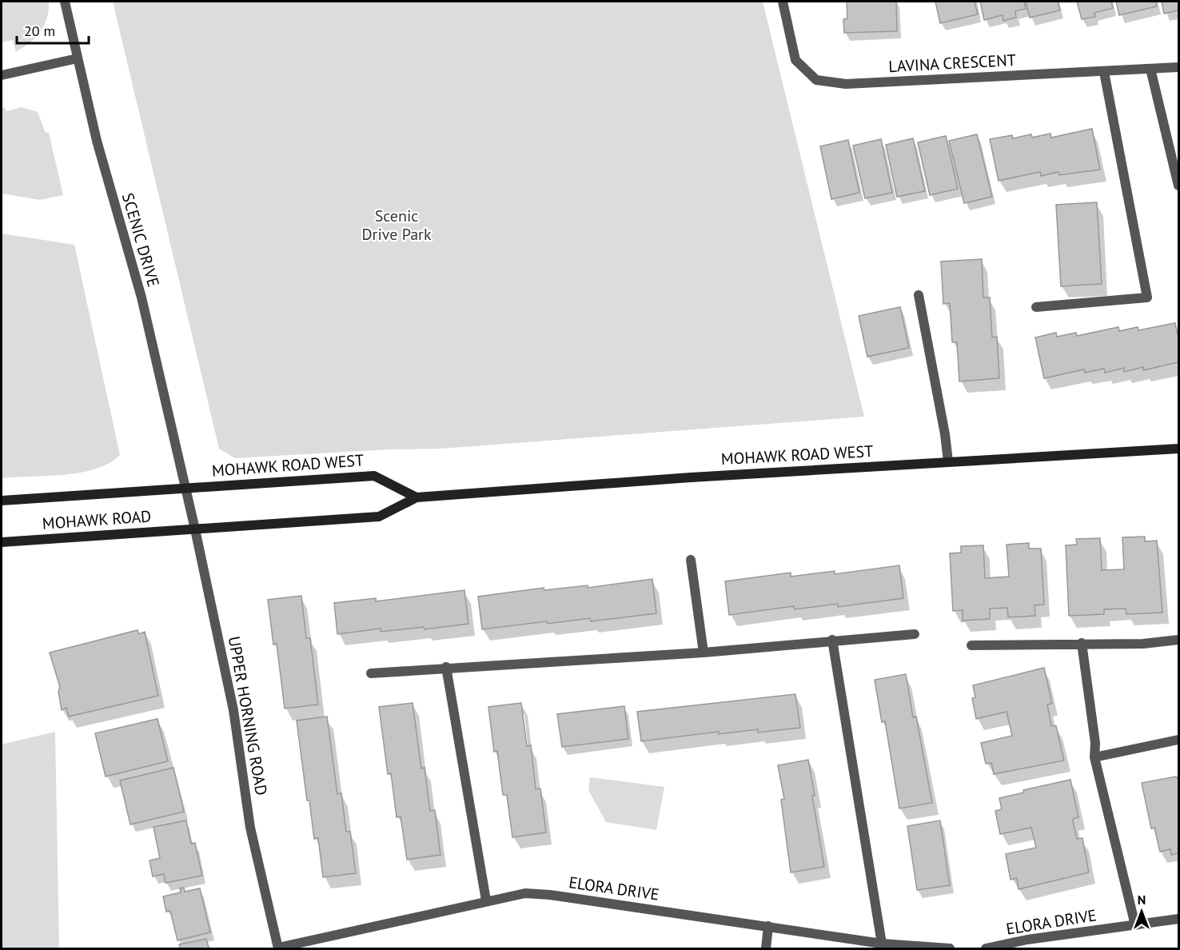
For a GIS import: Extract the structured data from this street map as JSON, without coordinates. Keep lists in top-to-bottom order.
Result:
{
  "streets": {
    "main road": ["MOHAWK ROAD WEST", "MOHAWK ROAD"],
    "street": [
      "LAVINA CRESCENT",
      "SCENIC DRIVE",
      "UPPER HORNING ROAD",
      "ELORA DRIVE"
    ]
  },
  "crossings": [
    ["SCENIC DRIVE", "MOHAWK ROAD WEST"],
    ["SCENIC DRIVE", "MOHAWK ROAD"],
    ["SCENIC DRIVE", "UPPER HORNING ROAD"],
    ["MOHAWK ROAD WEST", "MOHAWK ROAD"],
    ["MOHAWK ROAD WEST", "UPPER HORNING ROAD"],
    ["MOHAWK ROAD", "UPPER HORNING ROAD"],
    ["UPPER HORNING ROAD", "ELORA DRIVE"]
  ],
  "parks": ["Scenic Drive Park"],
  "scale_bar": "20 m",
  "north": "top"
}
